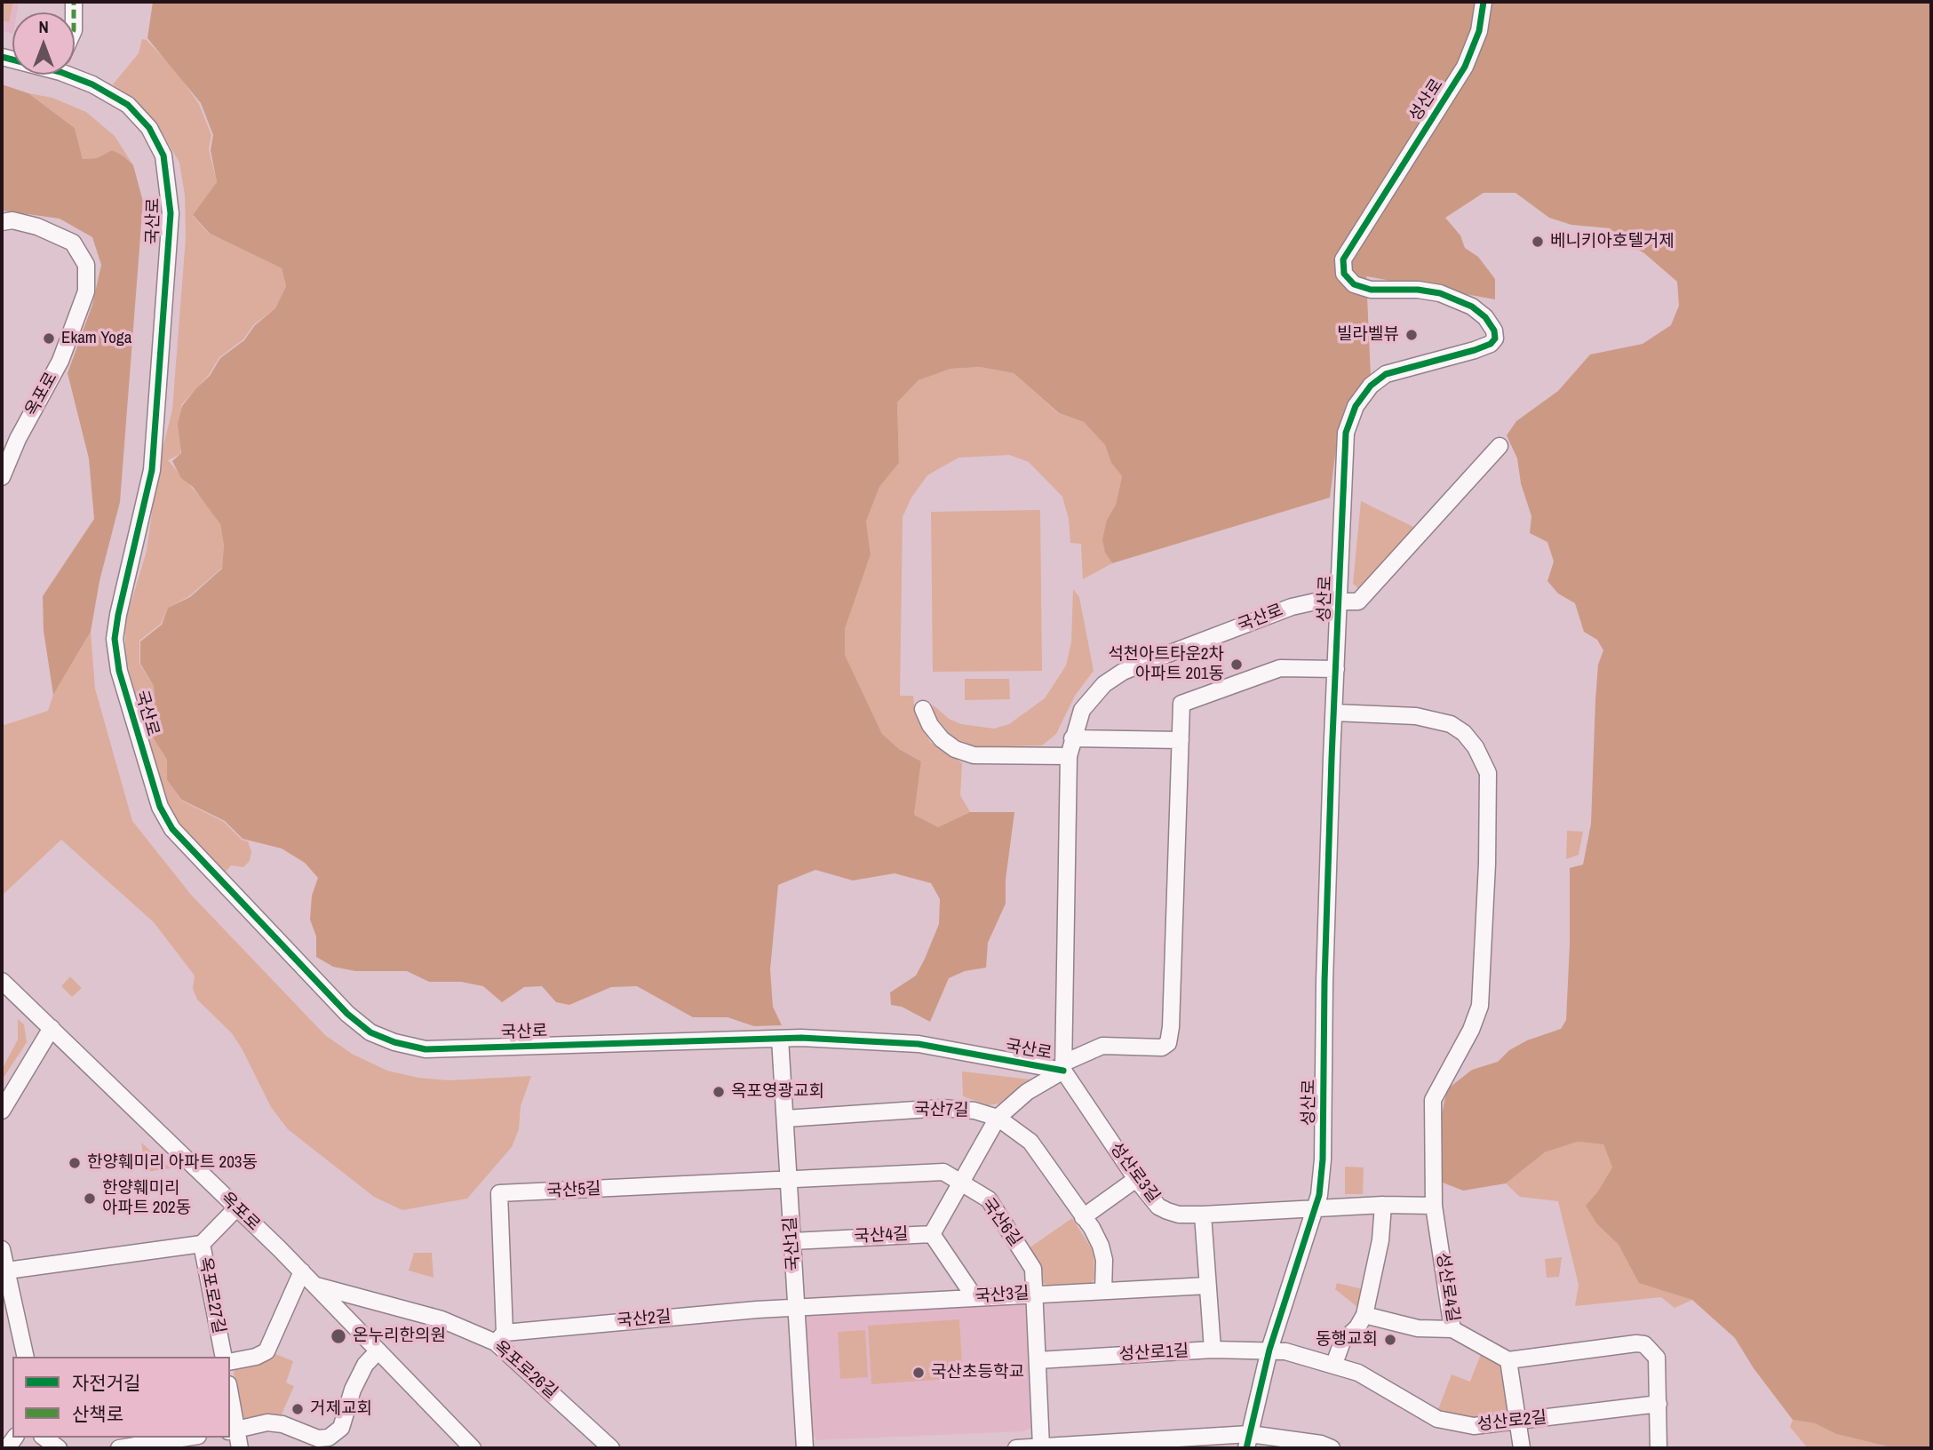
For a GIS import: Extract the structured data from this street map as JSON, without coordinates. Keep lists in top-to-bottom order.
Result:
{
  "streets": {
    "street": [
      "성산로",
      "국산로",
      "옥포로",
      "국산7길",
      "성산로3길",
      "국산5길",
      "국산6길",
      "국산4길",
      "국산1길",
      "성산로4길",
      "옥포로27길",
      "국산3길",
      "국산2길",
      "성산로1길",
      "옥포로26길",
      "성산로2길"
    ]
  },
  "crossings": [
    ["성산로", "국산로"],
    ["성산로", "성산로3길"],
    ["성산로", "성산로4길"],
    ["성산로", "성산로1길"],
    ["성산로", "성산로2길"],
    ["국산로", "성산로3길"],
    ["국산로", "국산1길"],
    ["옥포로", "옥포로27길"],
    ["옥포로", "옥포로26길"],
    ["국산7길", "국산1길"],
    ["국산7길", "국산3길"],
    ["국산5길", "국산6길"],
    ["국산5길", "국산1길"],
    ["국산5길", "국산2길"],
    ["국산5길", "옥포로26길"],
    ["국산6길", "국산1길"],
    ["국산6길", "국산3길"],
    ["국산6길", "성산로1길"],
    ["국산4길", "국산1길"],
    ["국산4길", "국산3길"],
    ["국산1길", "국산3길"],
    ["국산1길", "국산2길"],
    ["국산3길", "국산2길"],
    ["국산2길", "옥포로26길"],
    ["성산로1길", "성산로2길"]
  ],
  "places": [
    "베니키아호텔거제",
    "빌라벨뷰",
    "Ekam Yoga",
    "석천아트타운2차 아파트 201동",
    "옥포영광교회",
    "한양훼미리 아파트 203동",
    "한양훼미리 아파트 202동",
    "온누리한의원",
    "동행교회",
    "국산초등학교",
    "거제교회"
  ],
  "legend": ["자전거길", "산책로"],
  "north": "top"
}
